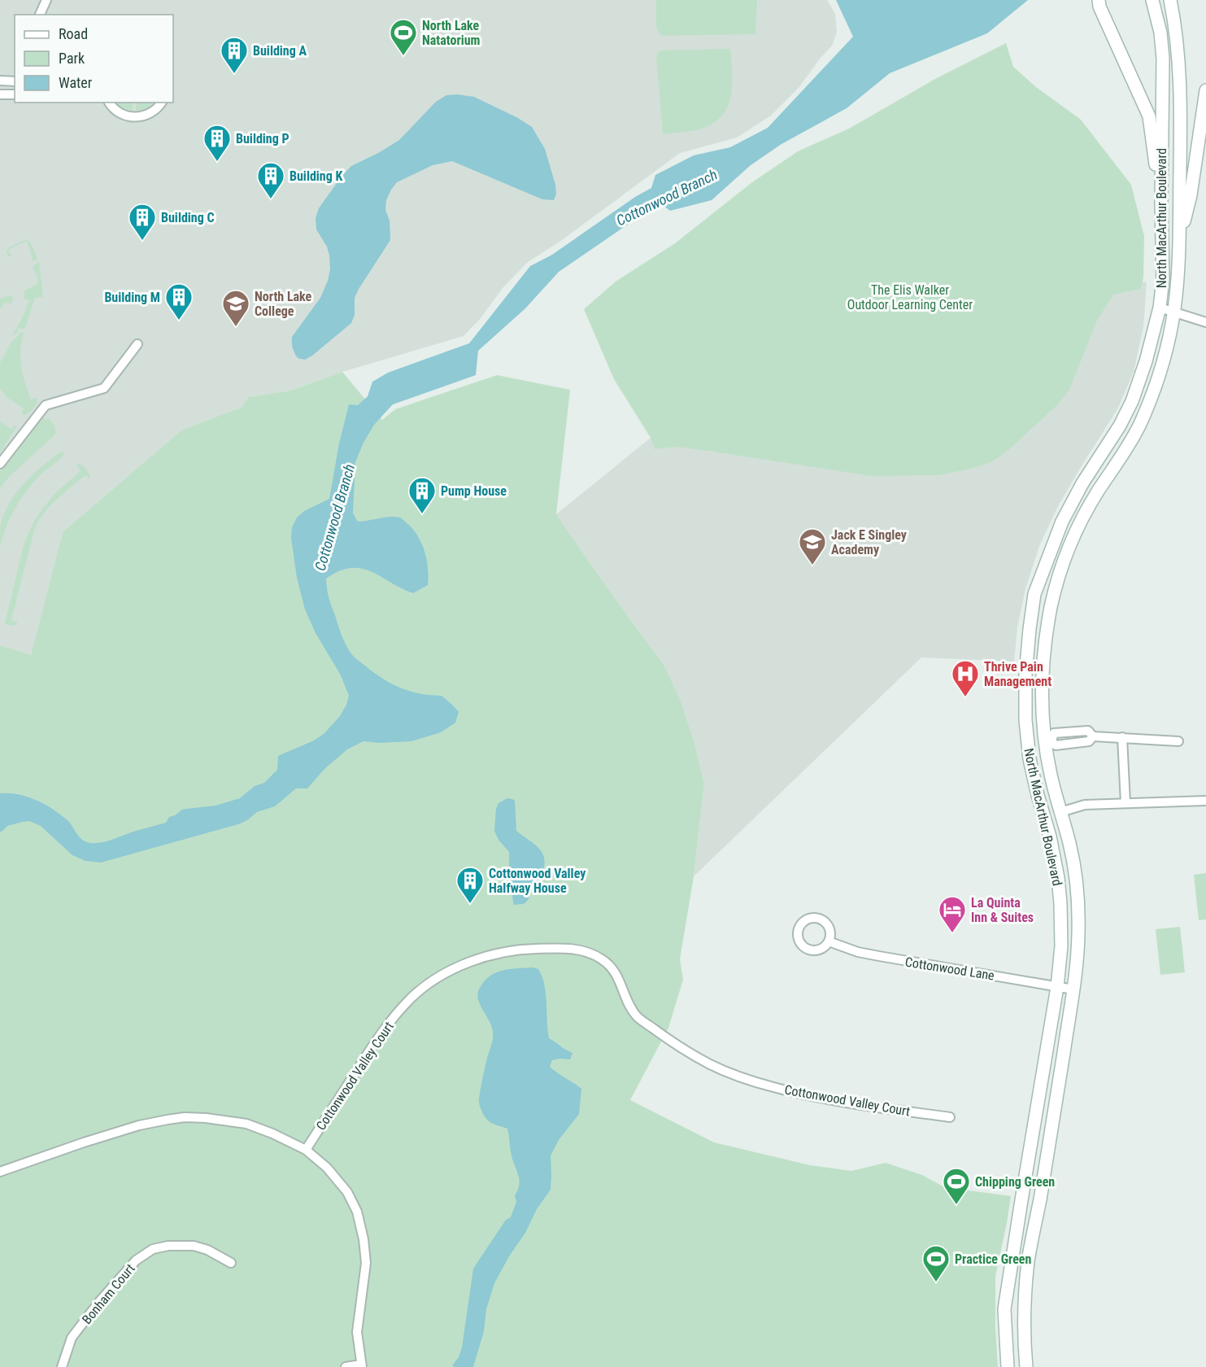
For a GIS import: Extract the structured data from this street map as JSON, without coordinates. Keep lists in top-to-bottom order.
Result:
{
  "streets": {
    "main road": ["North MacArthur Boulevard"],
    "street": ["Cottonwood Lane", "Cottonwood Valley Court", "Bonham Court"]
  },
  "crossings": [
    ["North MacArthur Boulevard", "Cottonwood Lane"]
  ],
  "water": ["Cottonwood Branch"],
  "parks": ["The Elis Walker Outdoor Learning Center"],
  "places": {
    "sports": ["North Lake Natatorium", "Chipping Green", "Practice Green"],
    "building": [
      "Building A",
      "Building P",
      "Building K",
      "Building C",
      "Building M",
      "Pump House",
      "Cottonwood Valley Halfway House"
    ],
    "school or university": ["North Lake College", "Jack E Singley Academy"],
    "hospital": ["Thrive Pain Management"],
    "hotel": ["La Quinta Inn & Suites"]
  },
  "legend": ["Road", "Park", "Water"]
}
